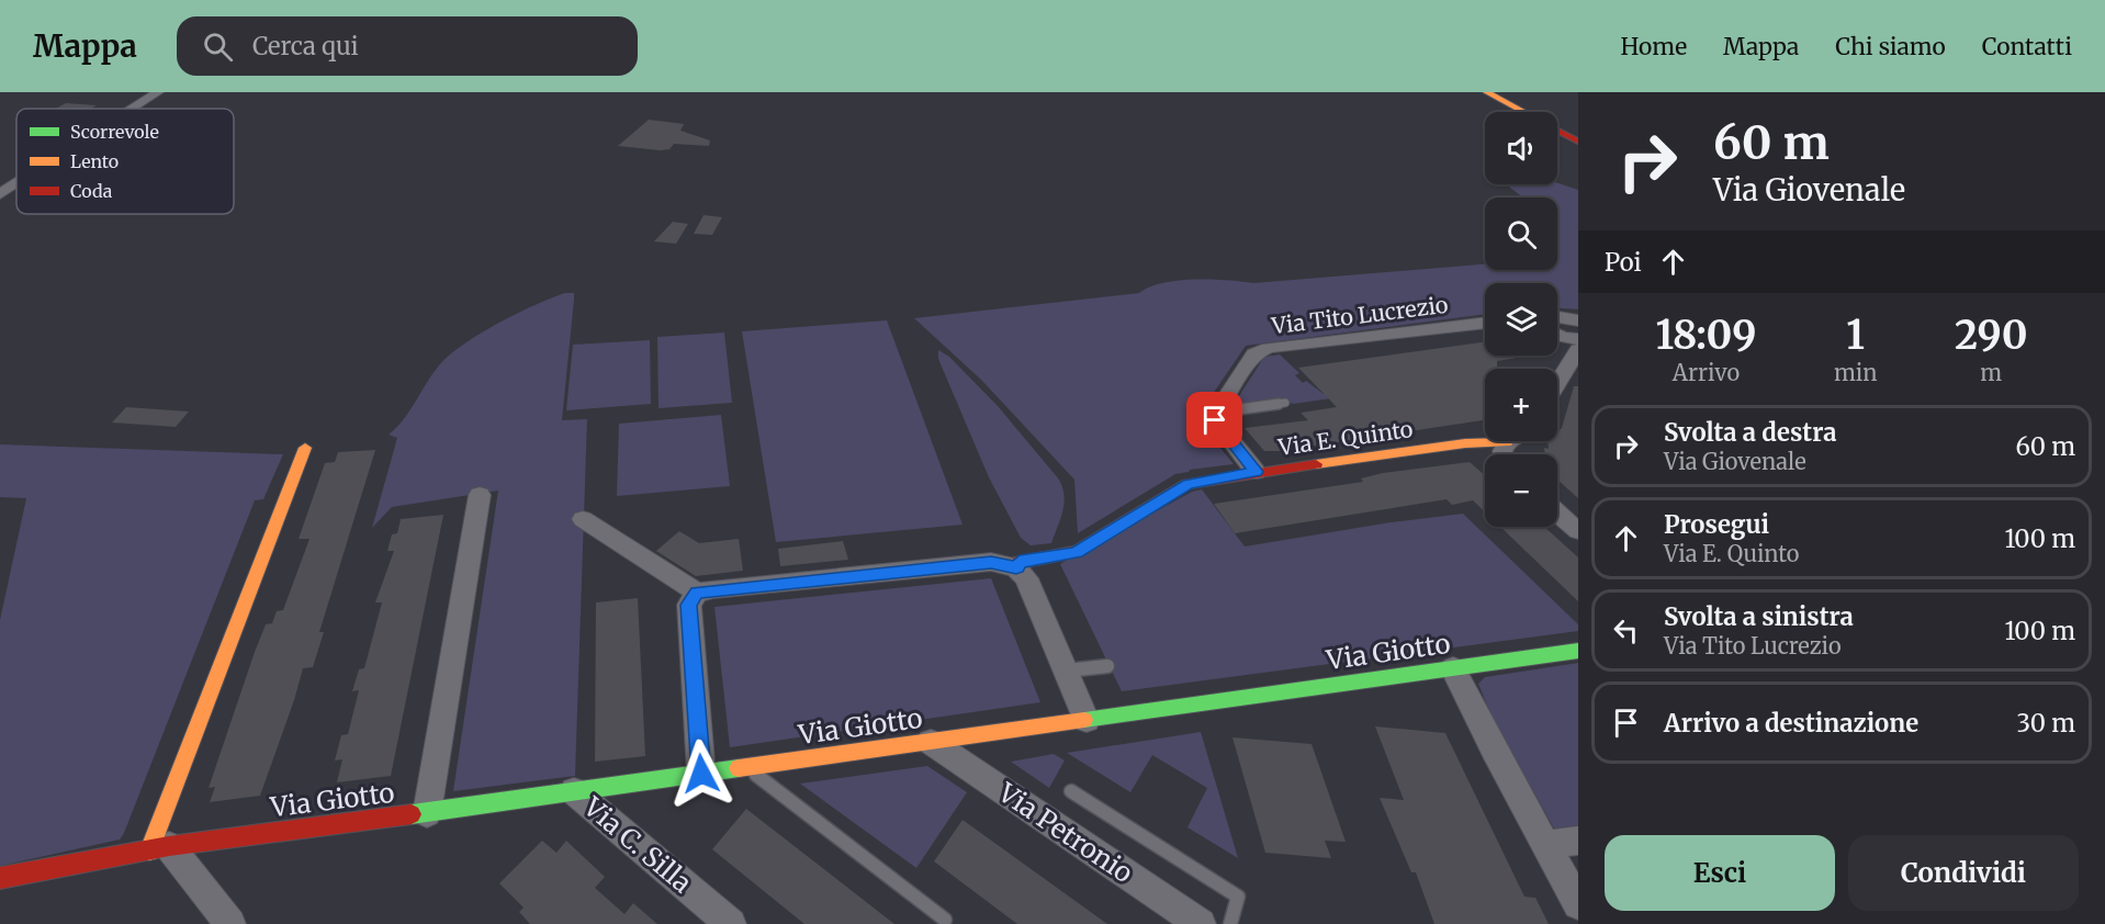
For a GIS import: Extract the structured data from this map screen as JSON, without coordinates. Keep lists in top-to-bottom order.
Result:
{
  "streets": {
    "street": [
      "Via Tito Lucrezio",
      "Via E. Quinto",
      "Via Giotto",
      "Via Petronio",
      "Via C. Silla"
    ]
  },
  "crossings": [
    ["Via Giotto", "Via Petronio"],
    ["Via Giotto", "Via C. Silla"]
  ],
  "legend": ["Scorrevole", "Lento", "Coda"],
  "page": {
    "header": "Mappa",
    "search": "Cerca qui",
    "nav": [
      "Home",
      "Mappa",
      "Chi siamo",
      "Contatti"
    ],
    "turn": ["60 m", "Via Giovenale"],
    "map_buttons": ["+", "−"],
    "then": "Poi",
    "eta": [
      "18:09",
      "Arrivo",
      "1",
      "min",
      "290",
      "m"
    ],
    "list": [
      {
        "name": "Svolta a destra",
        "note": "Via Giovenale",
        "value": "60 m"
      },
      {
        "name": "Prosegui",
        "note": "Via E. Quinto",
        "value": "100 m"
      },
      {
        "name": "Svolta a sinistra",
        "note": "Via Tito Lucrezio",
        "value": "100 m"
      },
      {
        "name": "Arrivo a destinazione",
        "value": "30 m"
      }
    ],
    "buttons": ["Esci", "Condividi"]
  }
}
